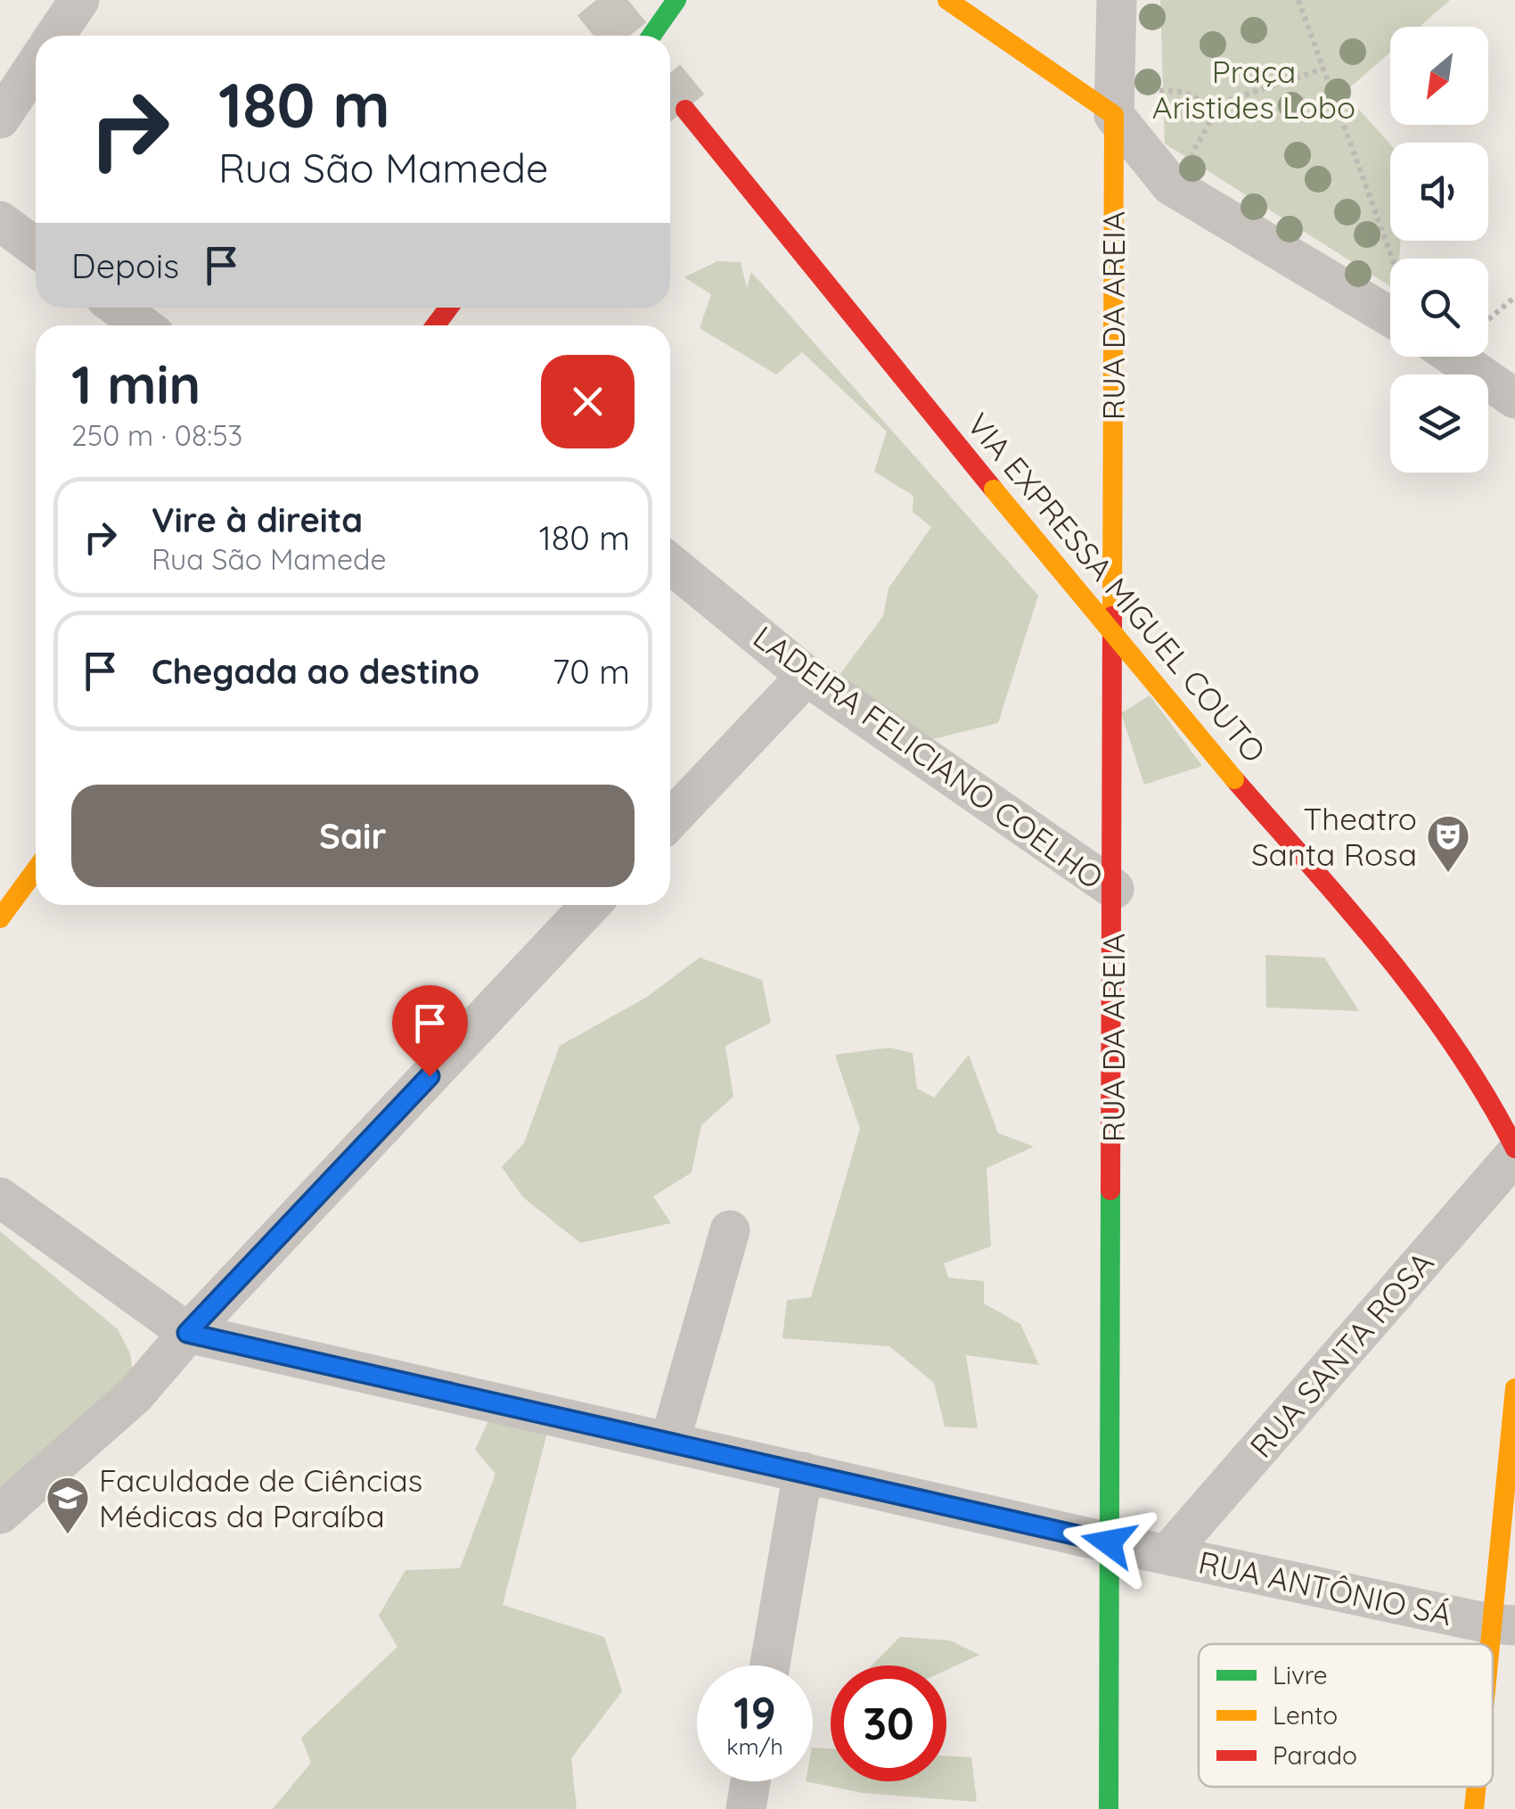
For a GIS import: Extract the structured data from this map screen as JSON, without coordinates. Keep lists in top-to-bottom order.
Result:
{
  "streets": {
    "main road": ["RUA DA AREIA", "VIA EXPRESSA MIGUEL COUTO"],
    "street": ["LADEIRA FELICIANO COELHO", "RUA SANTA ROSA", "RUA ANTÔNIO SÁ"]
  },
  "crossings": [
    ["RUA DA AREIA", "LADEIRA FELICIANO COELHO"],
    ["RUA DA AREIA", "RUA ANTÔNIO SÁ"],
    ["VIA EXPRESSA MIGUEL COUTO", "RUA SANTA ROSA"],
    ["RUA SANTA ROSA", "RUA ANTÔNIO SÁ"]
  ],
  "parks": ["Praça Aristides Lobo"],
  "places": {
    "theatre": ["Theatro Santa Rosa"],
    "school or university": ["Faculdade de Ciências Médicas da Paraíba"]
  },
  "legend": ["Livre", "Lento", "Parado"],
  "north": "bottom left",
  "page": {
    "turn": ["180 m", "Rua São Mamede"],
    "then": "Depois",
    "heading": ["1 min", "250 m · 08:53"],
    "list": [
      {
        "name": "Vire à direita",
        "note": "Rua São Mamede",
        "value": "180 m"
      },
      {
        "name": "Chegada ao destino",
        "value": "70 m"
      }
    ],
    "buttons": "Sair",
    "speed": "19 km/h",
    "limit": "30"
  }
}
